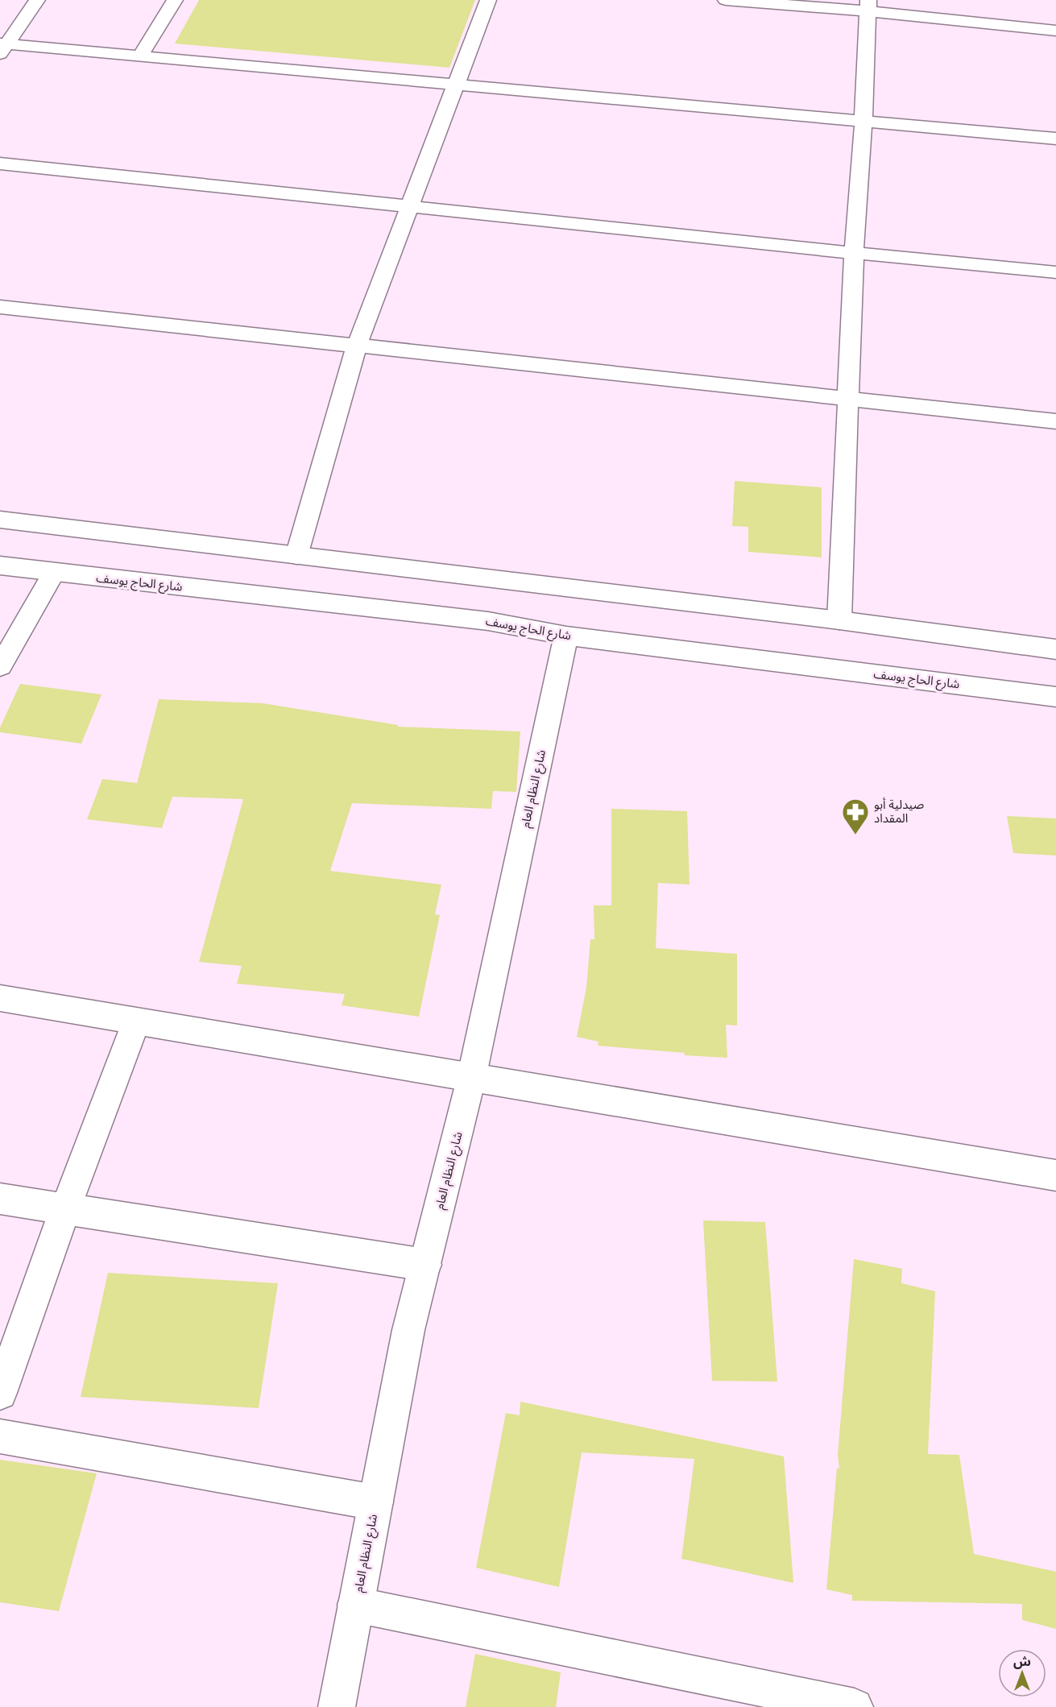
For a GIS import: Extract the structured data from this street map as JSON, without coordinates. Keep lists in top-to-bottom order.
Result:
{
  "streets": {
    "street": ["شارع الحاج يوسف", "شارع النظام العام"]
  },
  "crossings": [
    ["شارع الحاج يوسف", "شارع النظام العام"]
  ],
  "places": {
    "pharmacy": ["صيدلية أبو المقداد"]
  },
  "north": "top"
}
